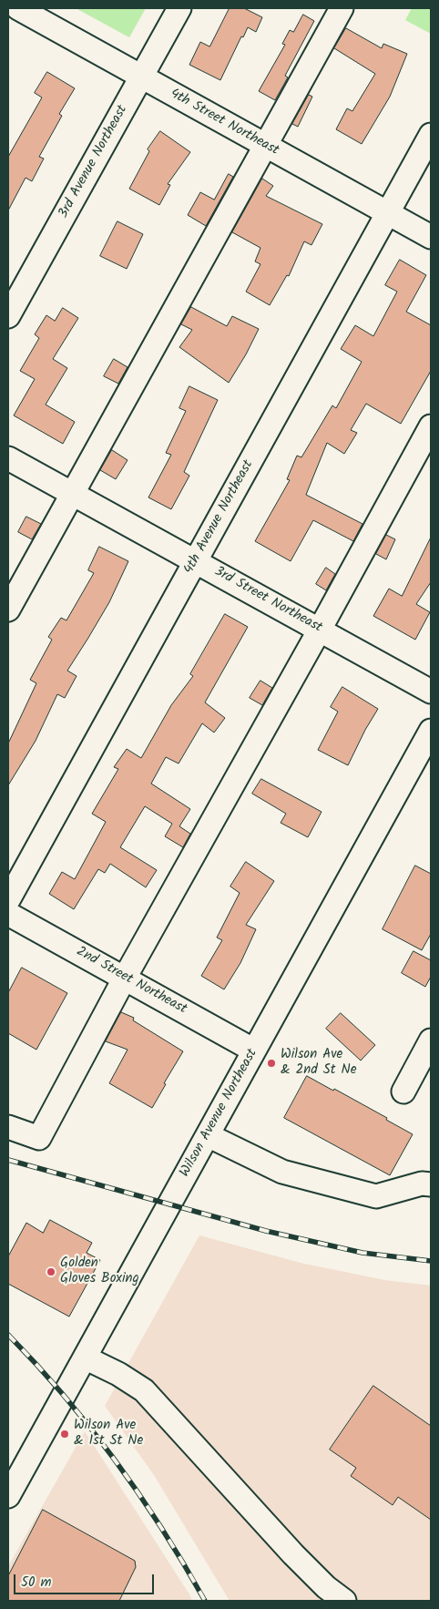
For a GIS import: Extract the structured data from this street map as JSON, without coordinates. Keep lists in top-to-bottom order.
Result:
{
  "streets": {
    "street": [
      "4th Street Northeast",
      "3rd Avenue Northeast",
      "4th Avenue Northeast",
      "3rd Street Northeast",
      "2nd Street Northeast",
      "Wilson Avenue Northeast"
    ]
  },
  "crossings": [
    ["4th Street Northeast", "3rd Avenue Northeast"],
    ["4th Street Northeast", "4th Avenue Northeast"],
    ["4th Avenue Northeast", "3rd Street Northeast"],
    ["2nd Street Northeast", "Wilson Avenue Northeast"]
  ],
  "places": ["Wilson Ave & 2nd St Ne", "Golden Gloves Boxing", "Wilson Ave & 1st St Ne"],
  "scale_bar": "50 m"
}
